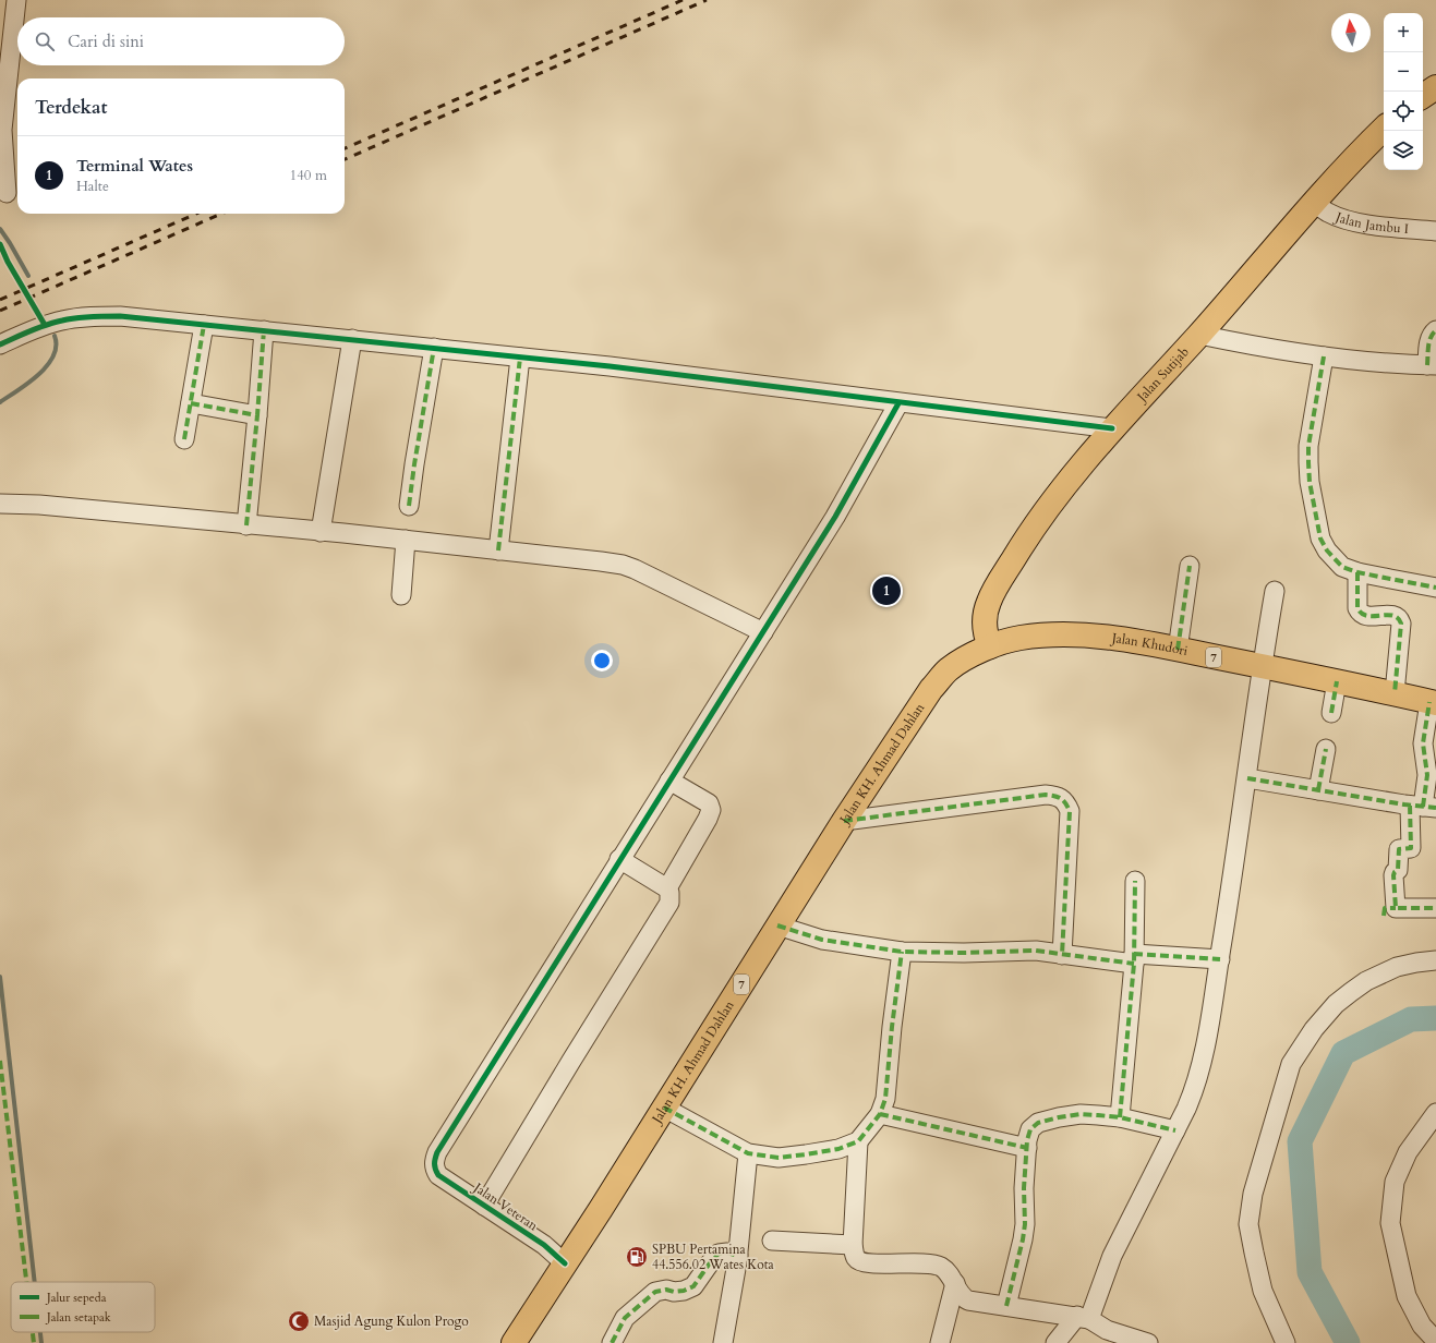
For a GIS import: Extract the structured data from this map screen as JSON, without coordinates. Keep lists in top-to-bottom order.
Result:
{
  "streets": {
    "main road": [
      "Jalan Sutijab",
      "Jalan Khudori",
      "7",
      "Jalan KH. Ahmad Dahlan"
    ],
    "street": ["Jalan Jambu I", "Jalan Veteran"]
  },
  "crossings": [
    ["Jalan Jambu I", "Jalan Sutijab"],
    ["Jalan Sutijab", "Jalan Khudori"],
    ["Jalan Sutijab", "Jalan KH. Ahmad Dahlan"],
    ["Jalan Khudori", "Jalan KH. Ahmad Dahlan"],
    ["Jalan KH. Ahmad Dahlan", "Jalan Veteran"]
  ],
  "places": {
    "fuel station": ["SPBU Pertamina 44.556.02 Wates Kota"],
    "mosque": ["Masjid Agung Kulon Progo"]
  },
  "legend": ["Jalur sepeda", "Jalan setapak"],
  "north": "top",
  "page": {
    "map_buttons": ["+", "−"],
    "search": "Cari di sini",
    "heading": "Terdekat",
    "list": [
      {
        "mark": "1",
        "name": "Terminal Wates",
        "note": "Halte",
        "value": "140 m"
      }
    ],
    "pins": "1"
  }
}
